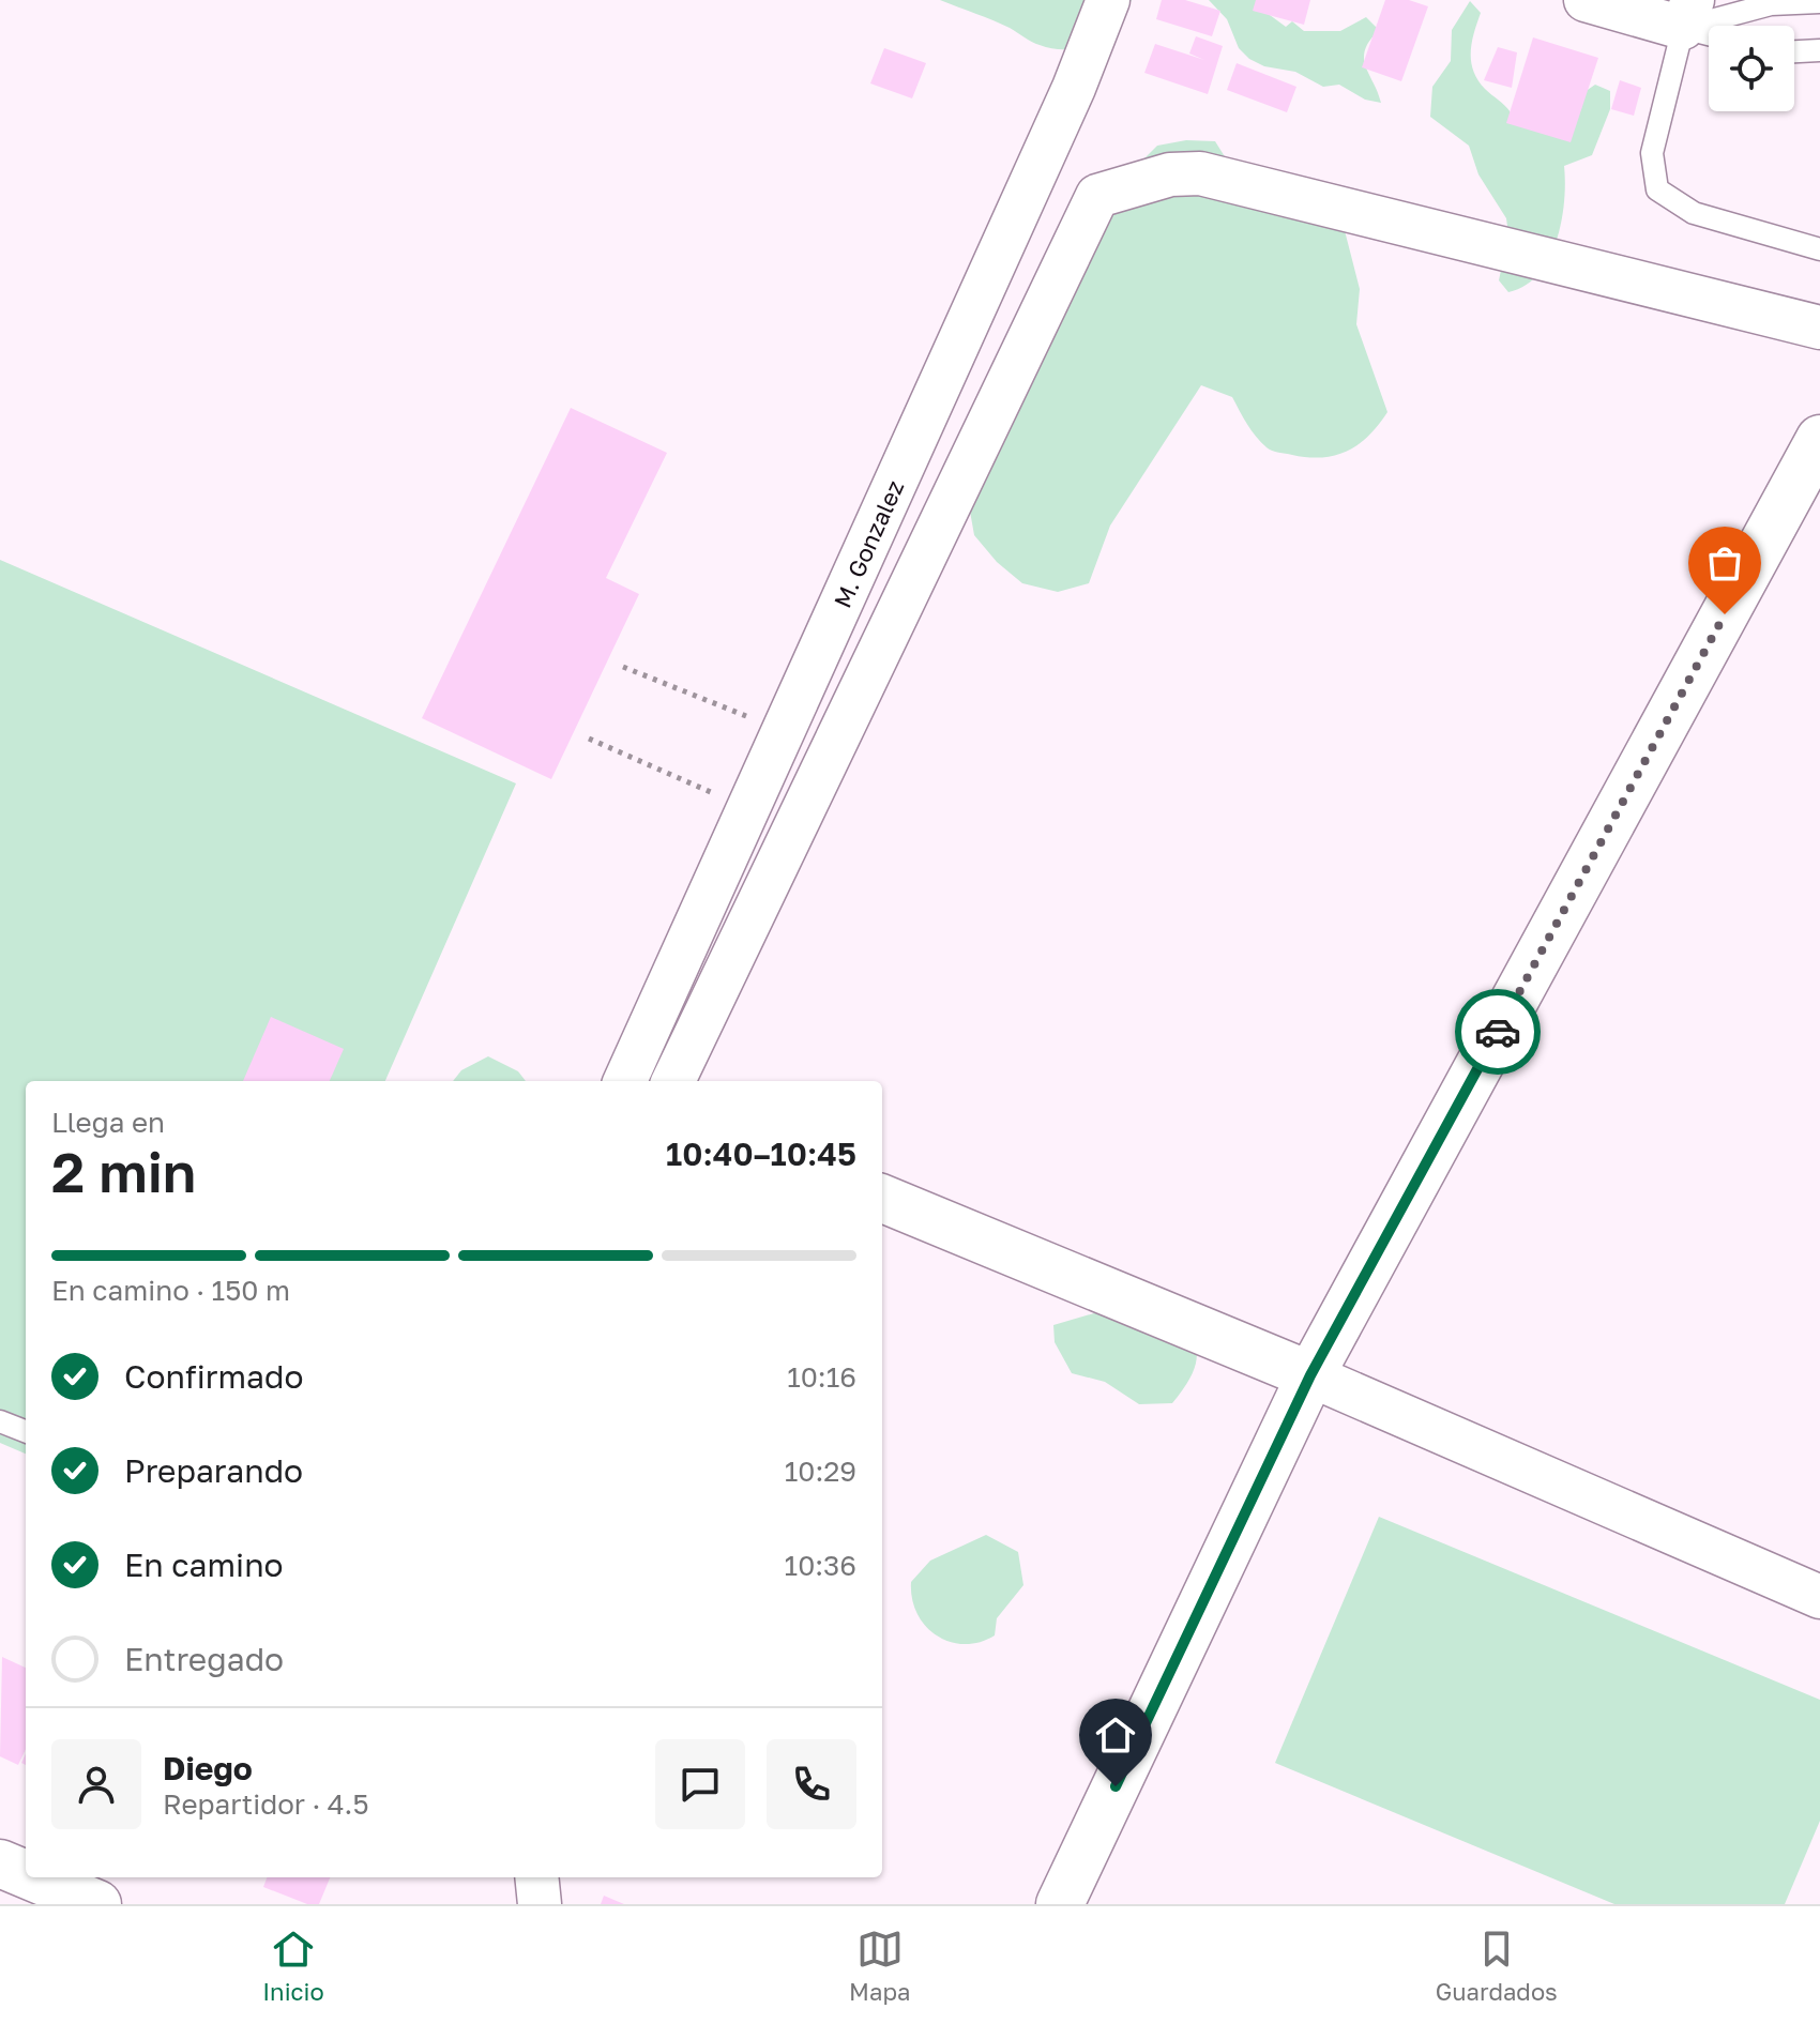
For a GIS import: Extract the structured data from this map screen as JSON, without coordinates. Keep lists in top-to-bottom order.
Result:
{
  "streets": {
    "street": ["M. Gonzalez"]
  },
  "page": {
    "heading": ["2 min", "Llega en", "10:40–10:45"],
    "panel": ["Diego", "Repartidor · 4.5"],
    "bar": "En camino · 150 m",
    "list": [
      ["Confirmado", "10:16"],
      ["Preparando", "10:29"],
      ["En camino", "10:36"],
      "Entregado"
    ],
    "tabs": ["Inicio", "Mapa", "Guardados"]
  }
}
